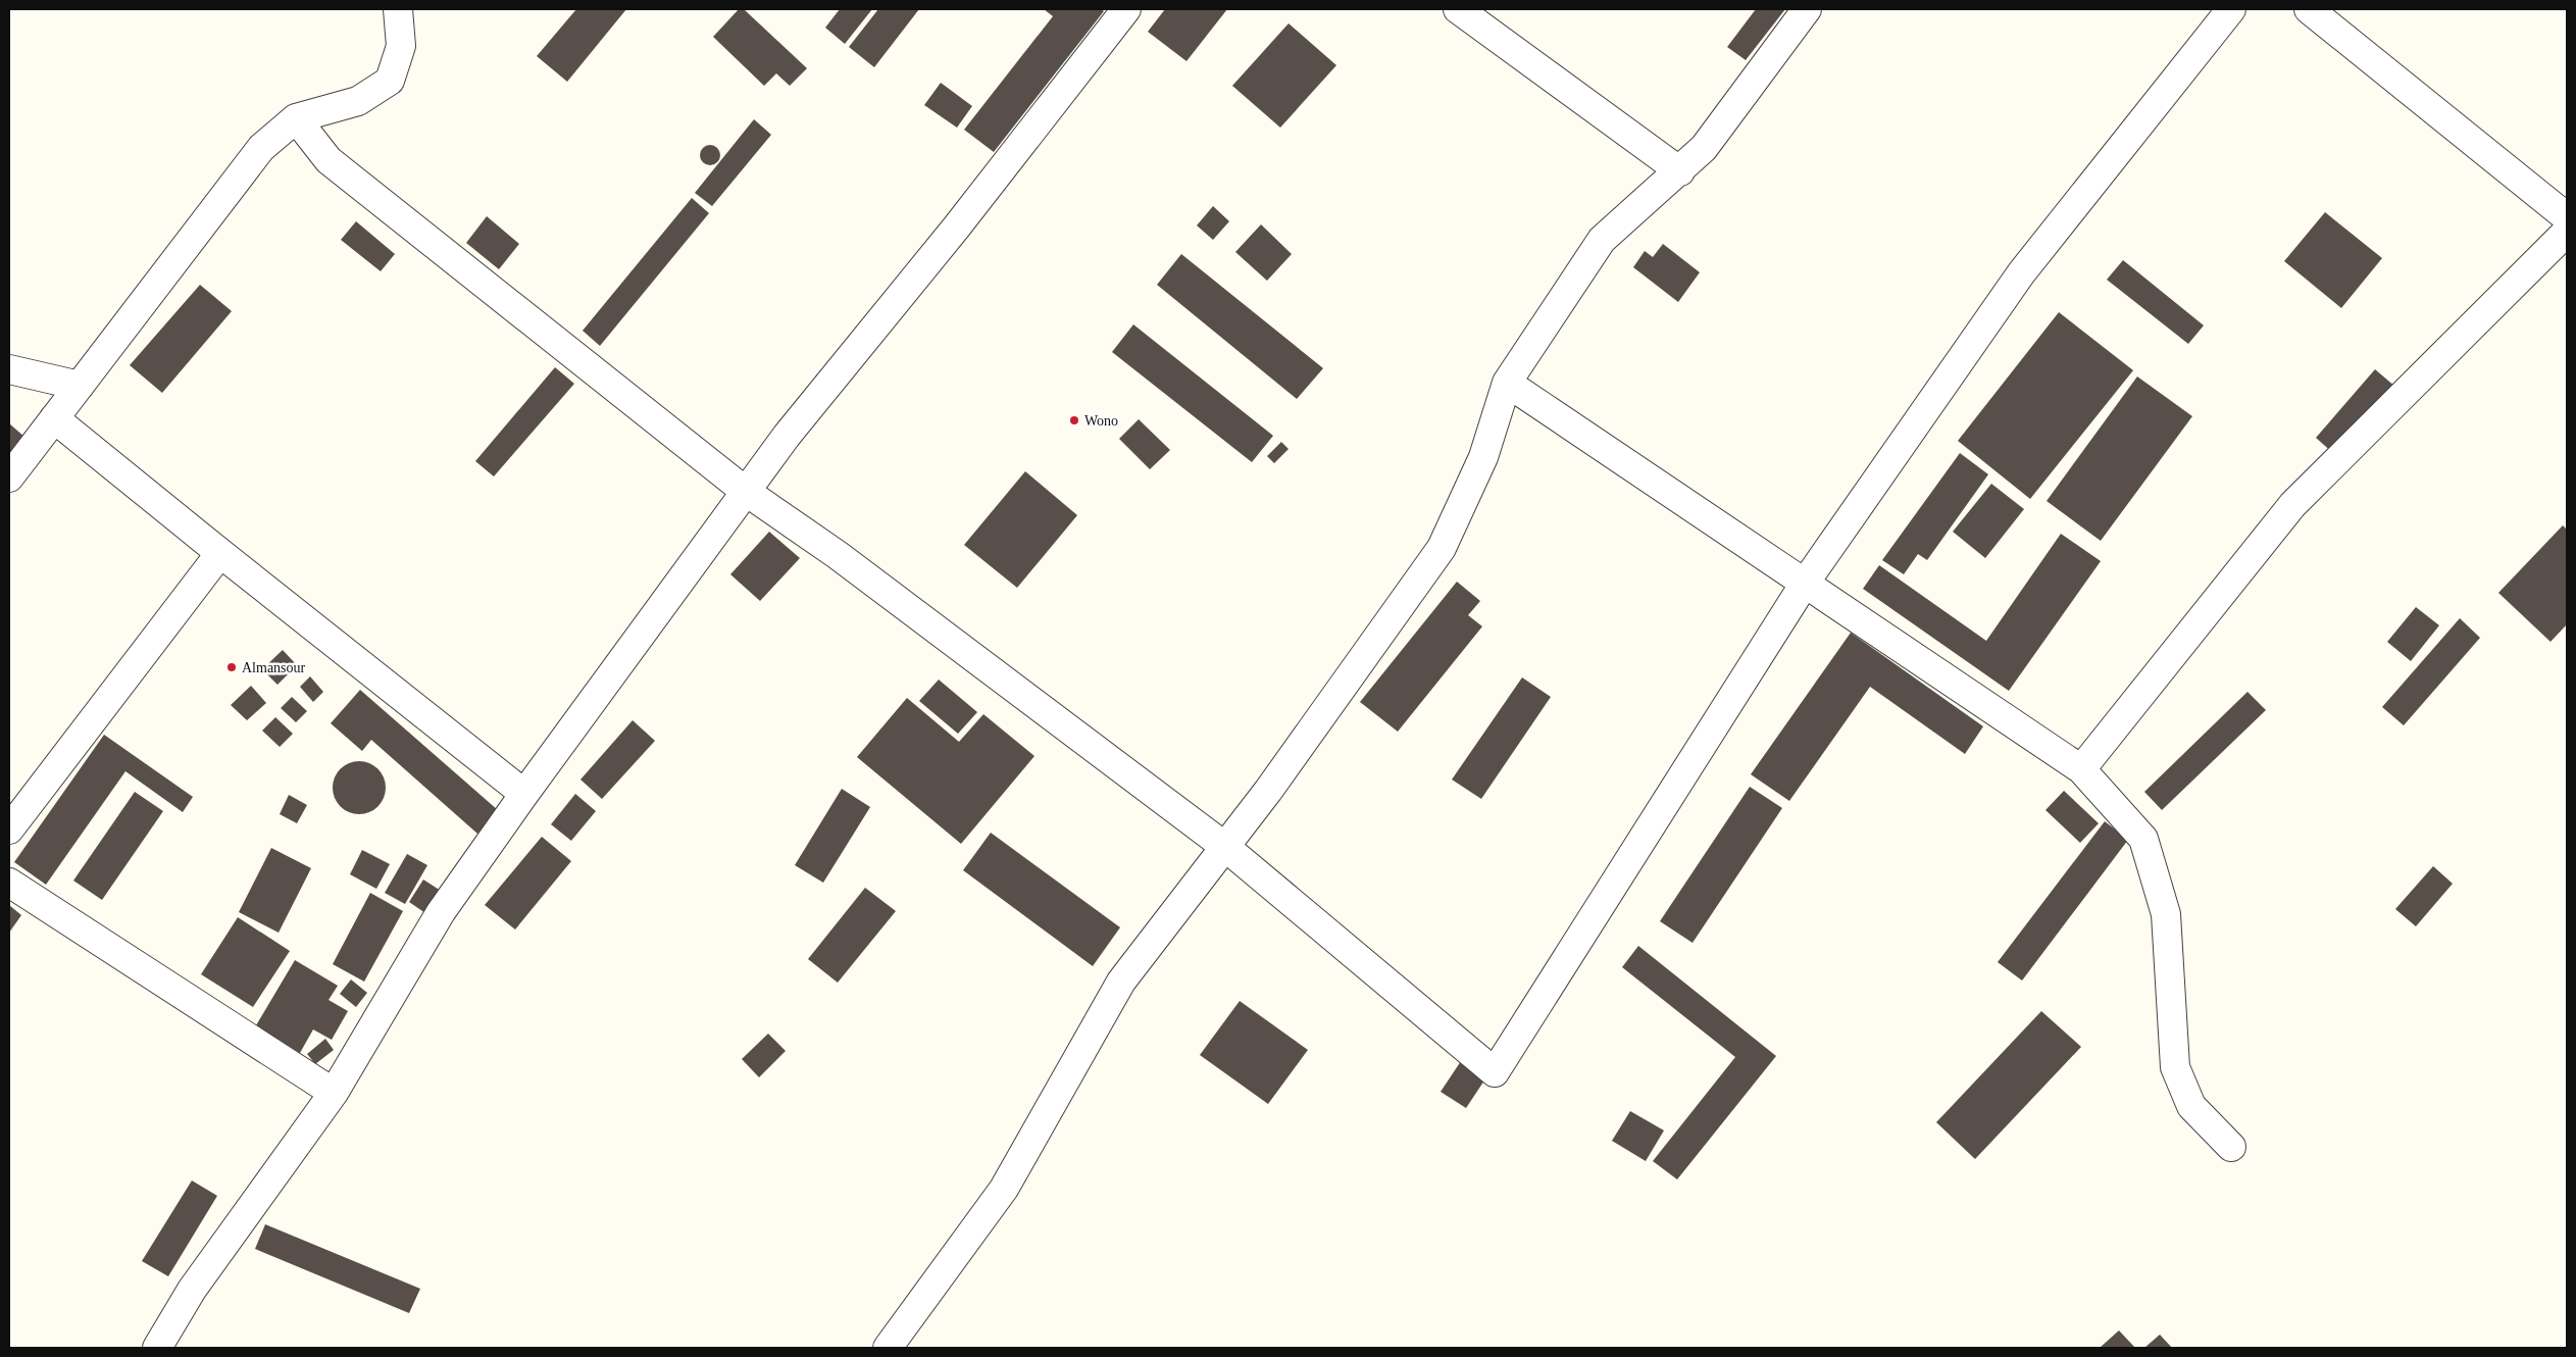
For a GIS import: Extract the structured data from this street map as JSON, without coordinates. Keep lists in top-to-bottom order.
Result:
{
  "places": ["Wono", "Almansour"]
}
